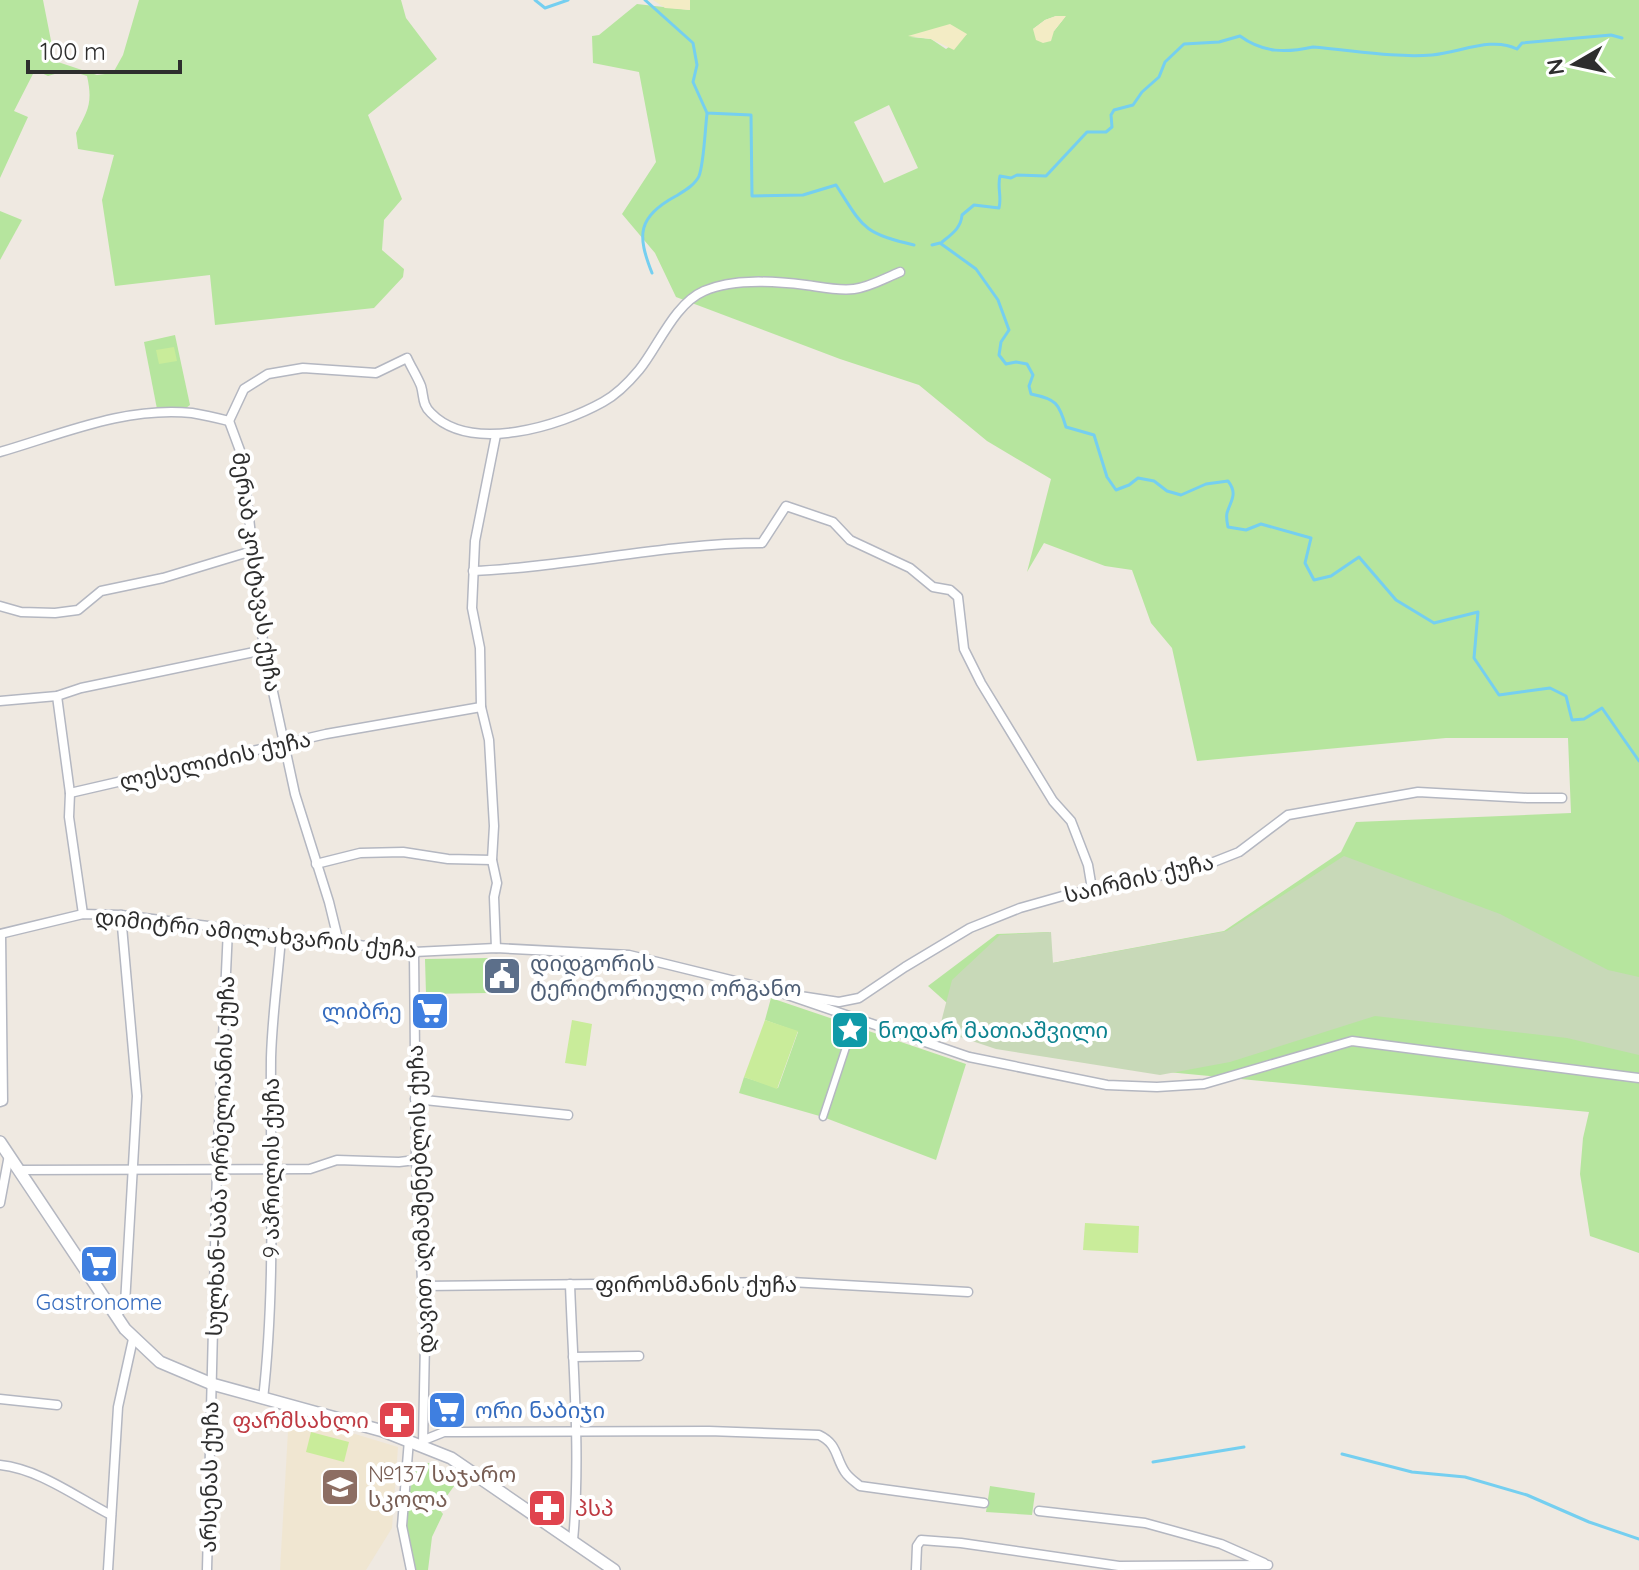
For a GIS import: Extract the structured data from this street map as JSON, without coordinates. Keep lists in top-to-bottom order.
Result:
{
  "streets": {
    "street": [
      "მერაბ კოსტავას ქუჩა",
      "ლესელიძის ქუჩა",
      "საირმის ქუჩა",
      "დიმიტრი ამილახვარის ქუჩა",
      "სულხან-საბა ორბელიანის ქუჩა",
      "9 აპრილის ქუჩა",
      "დავით აღმაშენებლის ქუჩა",
      "ფიროსმანის ქუჩა",
      "არსენას ქუჩა"
    ]
  },
  "crossings": [
    ["მერაბ კოსტავას ქუჩა", "ლესელიძის ქუჩა"],
    ["მერაბ კოსტავას ქუჩა", "დიმიტრი ამილახვარის ქუჩა"],
    ["საირმის ქუჩა", "დიმიტრი ამილახვარის ქუჩა"],
    ["დიმიტრი ამილახვარის ქუჩა", "სულხან-საბა ორბელიანის ქუჩა"],
    ["დიმიტრი ამილახვარის ქუჩა", "9 აპრილის ქუჩა"],
    ["დიმიტრი ამილახვარის ქუჩა", "დავით აღმაშენებლის ქუჩა"],
    ["სულხან-საბა ორბელიანის ქუჩა", "არსენას ქუჩა"],
    ["დავით აღმაშენებლის ქუჩა", "ფიროსმანის ქუჩა"]
  ],
  "places": {
    "public building": ["დიდგორის ტერიტორიული ორგანო"],
    "supermarket": ["ლიბრე", "Gastronome", "ორი ნაბიჯი"],
    "place": ["ნოდარ მათიაშვილი"],
    "pharmacy": ["ფარმსახლი", "პსპ"],
    "school or university": ["№137 საჯარო სკოლა"]
  },
  "scale_bar": "100 m",
  "north": "left"
}
